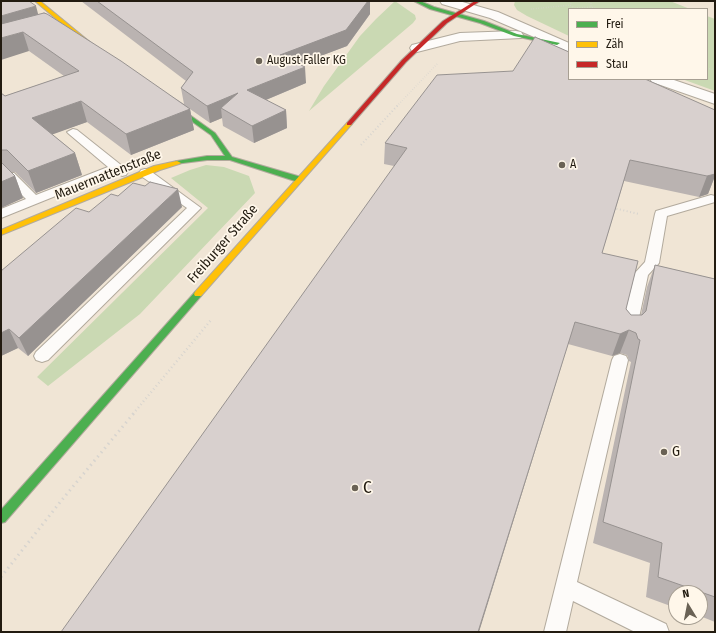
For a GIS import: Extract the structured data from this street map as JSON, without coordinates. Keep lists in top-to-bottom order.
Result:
{
  "streets": {
    "street": ["Mauermattenstraße", "Freiburger Straße"]
  },
  "crossings": [
    ["Mauermattenstraße", "Freiburger Straße"]
  ],
  "places": [
    "August Faller KG",
    "A",
    "G",
    "C"
  ],
  "legend": ["Frei", "Zäh", "Stau"],
  "north": "top"
}
